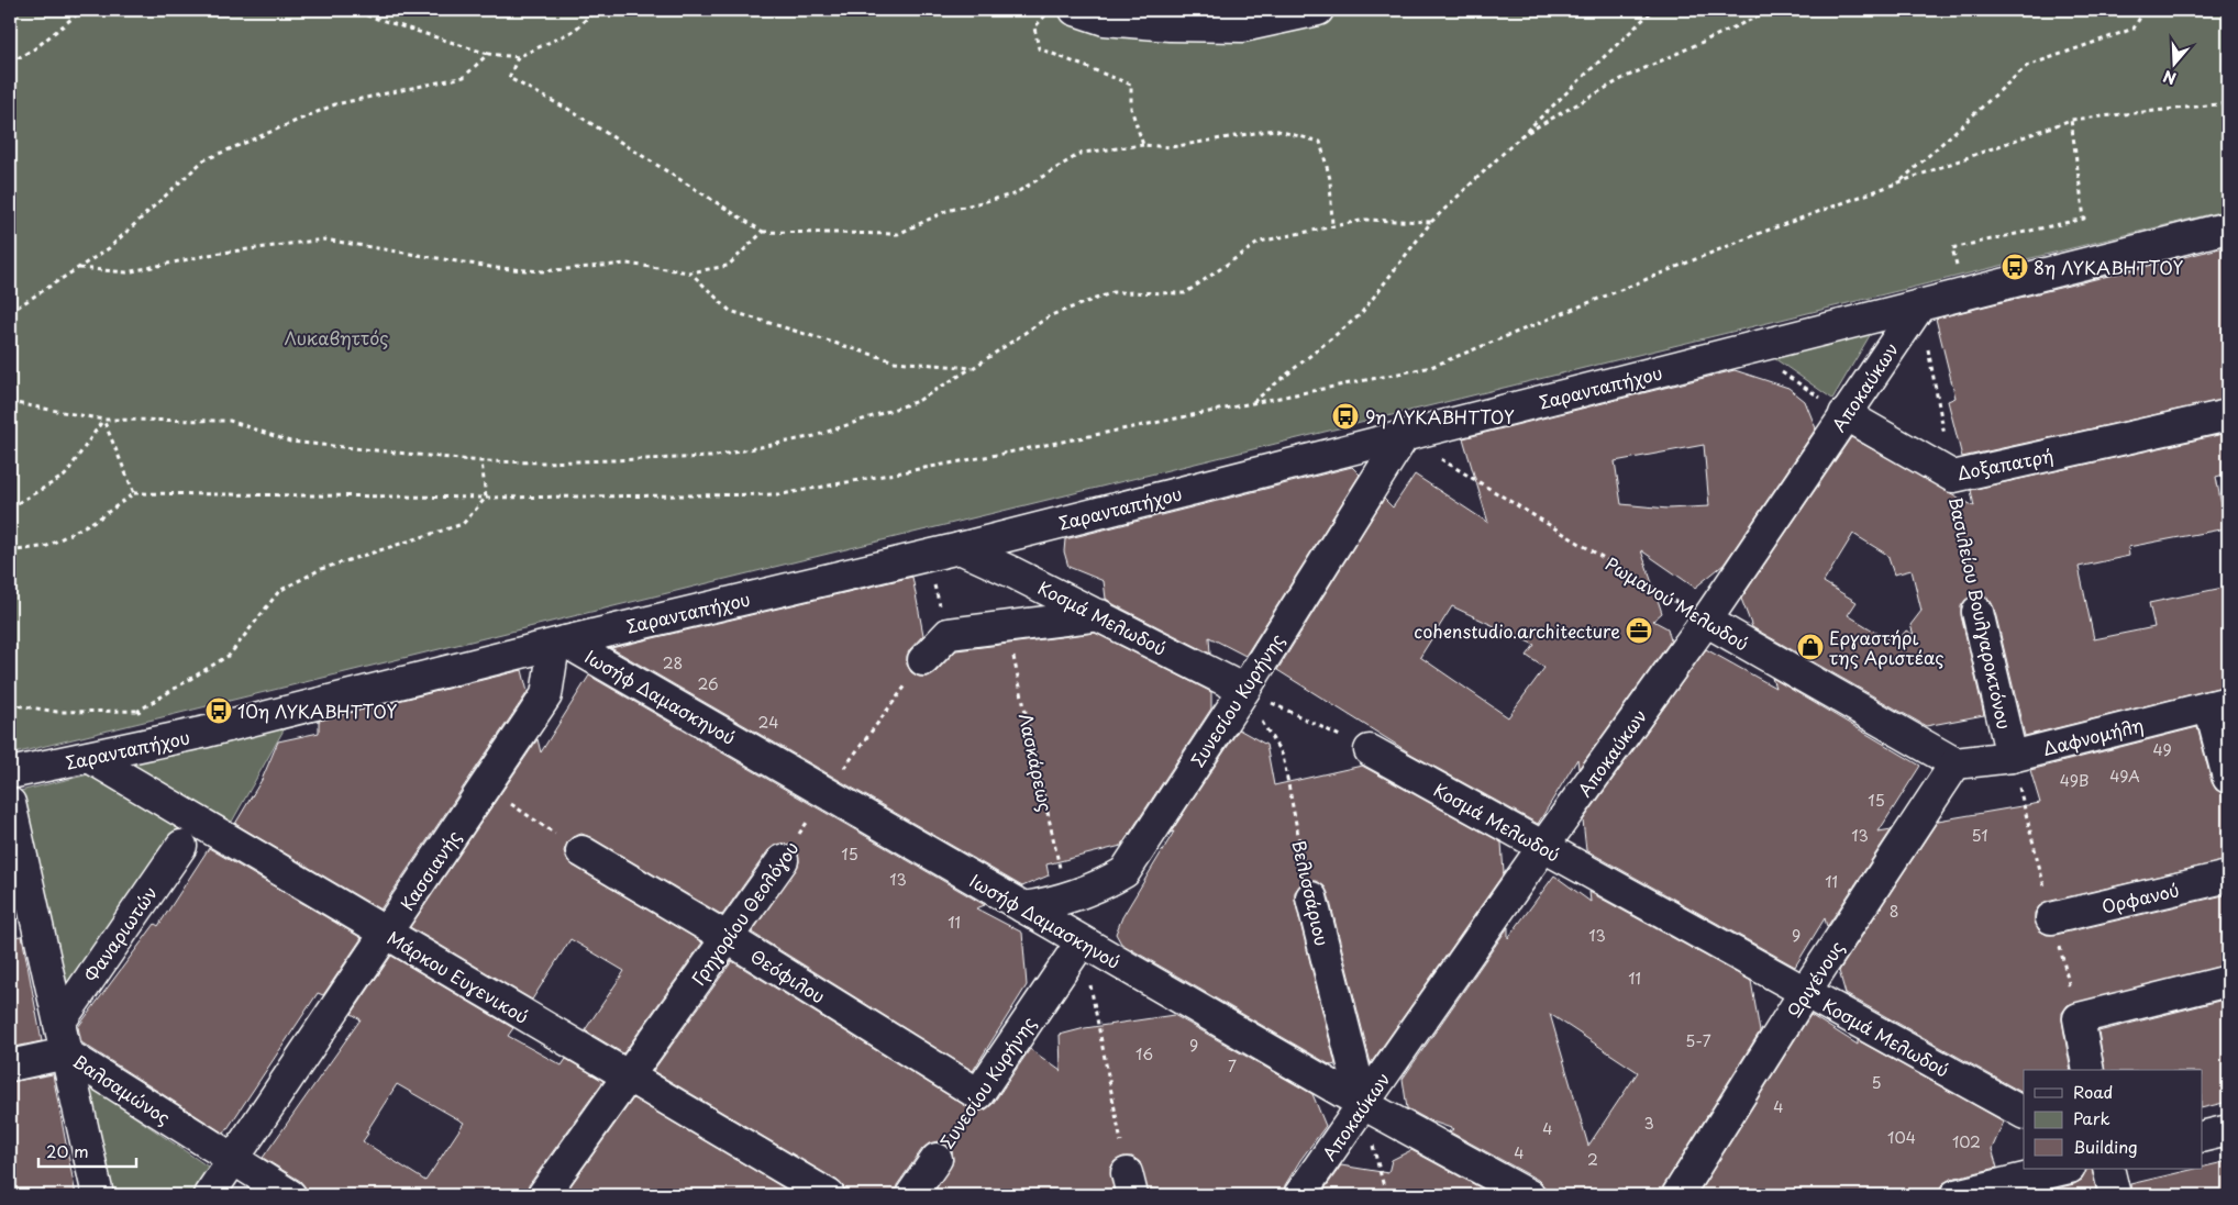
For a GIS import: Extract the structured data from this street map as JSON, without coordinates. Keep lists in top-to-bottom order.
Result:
{
  "streets": {
    "street": [
      "Σαρανταπήχου",
      "Αποκαύκων",
      "Δοξαπατρή",
      "Ρωμανού Μελωδού",
      "Βασιλείου Βουλγαροκτόνου",
      "Κοσμά Μελωδού",
      "Ιωσήφ Δαμασκηνού",
      "Συνεσίου Κυρήνης",
      "Δαφνομήλη",
      "Κασσιανής",
      "Βελισσάριου",
      "Ορφανού",
      "Γρηγορίου Θεολόγου",
      "Φαναριωτών",
      "Θεόφιλου",
      "Μάρκου Ευγενικού",
      "Ωριγένους",
      "Βαλσαμώνος"
    ],
    "path": ["Λασκάρεως"]
  },
  "crossings": [
    ["Σαρανταπήχου", "Αποκαύκων"],
    ["Σαρανταπήχου", "Ρωμανού Μελωδού"],
    ["Σαρανταπήχου", "Βασιλείου Βουλγαροκτόνου"],
    ["Σαρανταπήχου", "Κοσμά Μελωδού"],
    ["Σαρανταπήχου", "Ιωσήφ Δαμασκηνού"],
    ["Σαρανταπήχου", "Συνεσίου Κυρήνης"],
    ["Σαρανταπήχου", "Κασσιανής"],
    ["Σαρανταπήχου", "Μάρκου Ευγενικού"],
    ["Αποκαύκων", "Δοξαπατρή"],
    ["Αποκαύκων", "Ρωμανού Μελωδού"],
    ["Αποκαύκων", "Βασιλείου Βουλγαροκτόνου"],
    ["Αποκαύκων", "Κοσμά Μελωδού"],
    ["Αποκαύκων", "Ιωσήφ Δαμασκηνού"],
    ["Αποκαύκων", "Βελισσάριου"],
    ["Δοξαπατρή", "Βασιλείου Βουλγαροκτόνου"],
    ["Ρωμανού Μελωδού", "Συνεσίου Κυρήνης"],
    ["Ρωμανού Μελωδού", "Δαφνομήλη"],
    ["Ρωμανού Μελωδού", "Ωριγένους"],
    ["Βασιλείου Βουλγαροκτόνου", "Δαφνομήλη"],
    ["Κοσμά Μελωδού", "Συνεσίου Κυρήνης"],
    ["Κοσμά Μελωδού", "Βελισσάριου"],
    ["Κοσμά Μελωδού", "Ωριγένους"],
    ["Ιωσήφ Δαμασκηνού", "Συνεσίου Κυρήνης"],
    ["Ιωσήφ Δαμασκηνού", "Κασσιανής"],
    ["Ιωσήφ Δαμασκηνού", "Βελισσάριου"],
    ["Ιωσήφ Δαμασκηνού", "Γρηγορίου Θεολόγου"],
    ["Συνεσίου Κυρήνης", "Λασκάρεως"],
    ["Συνεσίου Κυρήνης", "Βελισσάριου"],
    ["Συνεσίου Κυρήνης", "Θεόφιλου"],
    ["Δαφνομήλη", "Ωριγένους"],
    ["Κασσιανής", "Μάρκου Ευγενικού"],
    ["Κασσιανής", "Βαλσαμώνος"],
    ["Γρηγορίου Θεολόγου", "Θεόφιλου"],
    ["Γρηγορίου Θεολόγου", "Μάρκου Ευγενικού"]
  ],
  "parks": ["Λυκαβηττός"],
  "places": {
    "bus stop": ["8η ΛΥΚΑΒΗΤΤΟΥ", "9η ΛΥΚΑΒΗΤΤΟΥ", "10η ΛΥΚΑΒΗΤΤΟΥ"],
    "office": ["cohenstudio.architecture"],
    "shop": ["Εργαστήρι της Αριστέας"]
  },
  "house_numbers": [
    "28",
    "26",
    "24",
    "49",
    "49Α",
    "49Β",
    "15",
    "13",
    "51",
    "15",
    "13",
    "11",
    "8",
    "11",
    "13",
    "9",
    "11",
    "5-7",
    "9",
    "16",
    "7",
    "5",
    "4",
    "3",
    "4",
    "104",
    "102",
    "4",
    "2"
  ],
  "legend": ["Road", "Park", "Building"],
  "scale_bar": "20 m",
  "north": "bottom"
}
